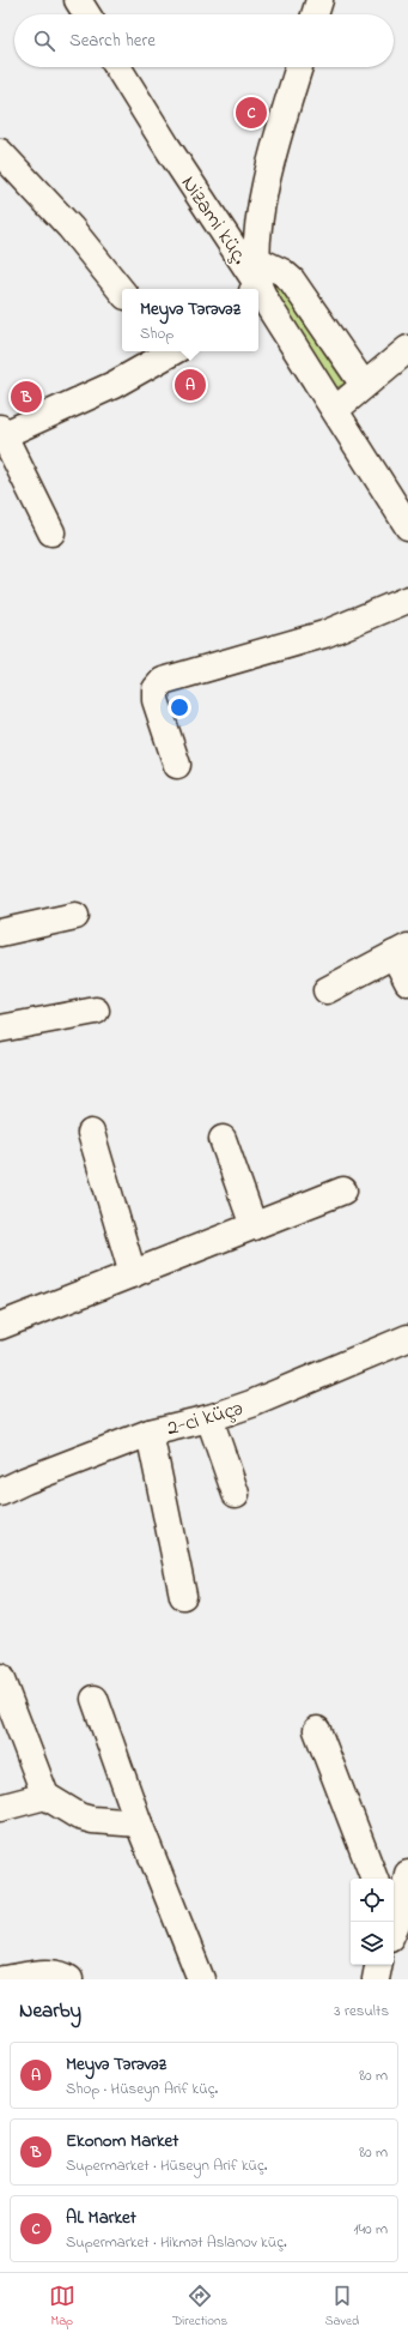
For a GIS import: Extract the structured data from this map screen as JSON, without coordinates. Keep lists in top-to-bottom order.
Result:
{
  "streets": {
    "street": ["Nizami küç.", "2-ci küçə"]
  },
  "page": {
    "search": "Search here",
    "pins": ["C", "A", "B"],
    "popup": ["Meyvə Tərəvəz", "Shop"],
    "heading": ["Nearby", "3 results"],
    "list": [
      {
        "mark": "A",
        "name": "Meyvə Tərəvəz",
        "note": "Shop · Hüseyn Arif küç.",
        "value": "80 m"
      },
      {
        "mark": "B",
        "name": "Ekonom Market",
        "note": "Supermarket · Hüseyn Arif küç.",
        "value": "80 m"
      },
      {
        "mark": "C",
        "name": "AL Market",
        "note": "Supermarket · Hikmət Aslanov küç.",
        "value": "140 m"
      }
    ],
    "nav": ["Map", "Directions", "Saved"]
  }
}
